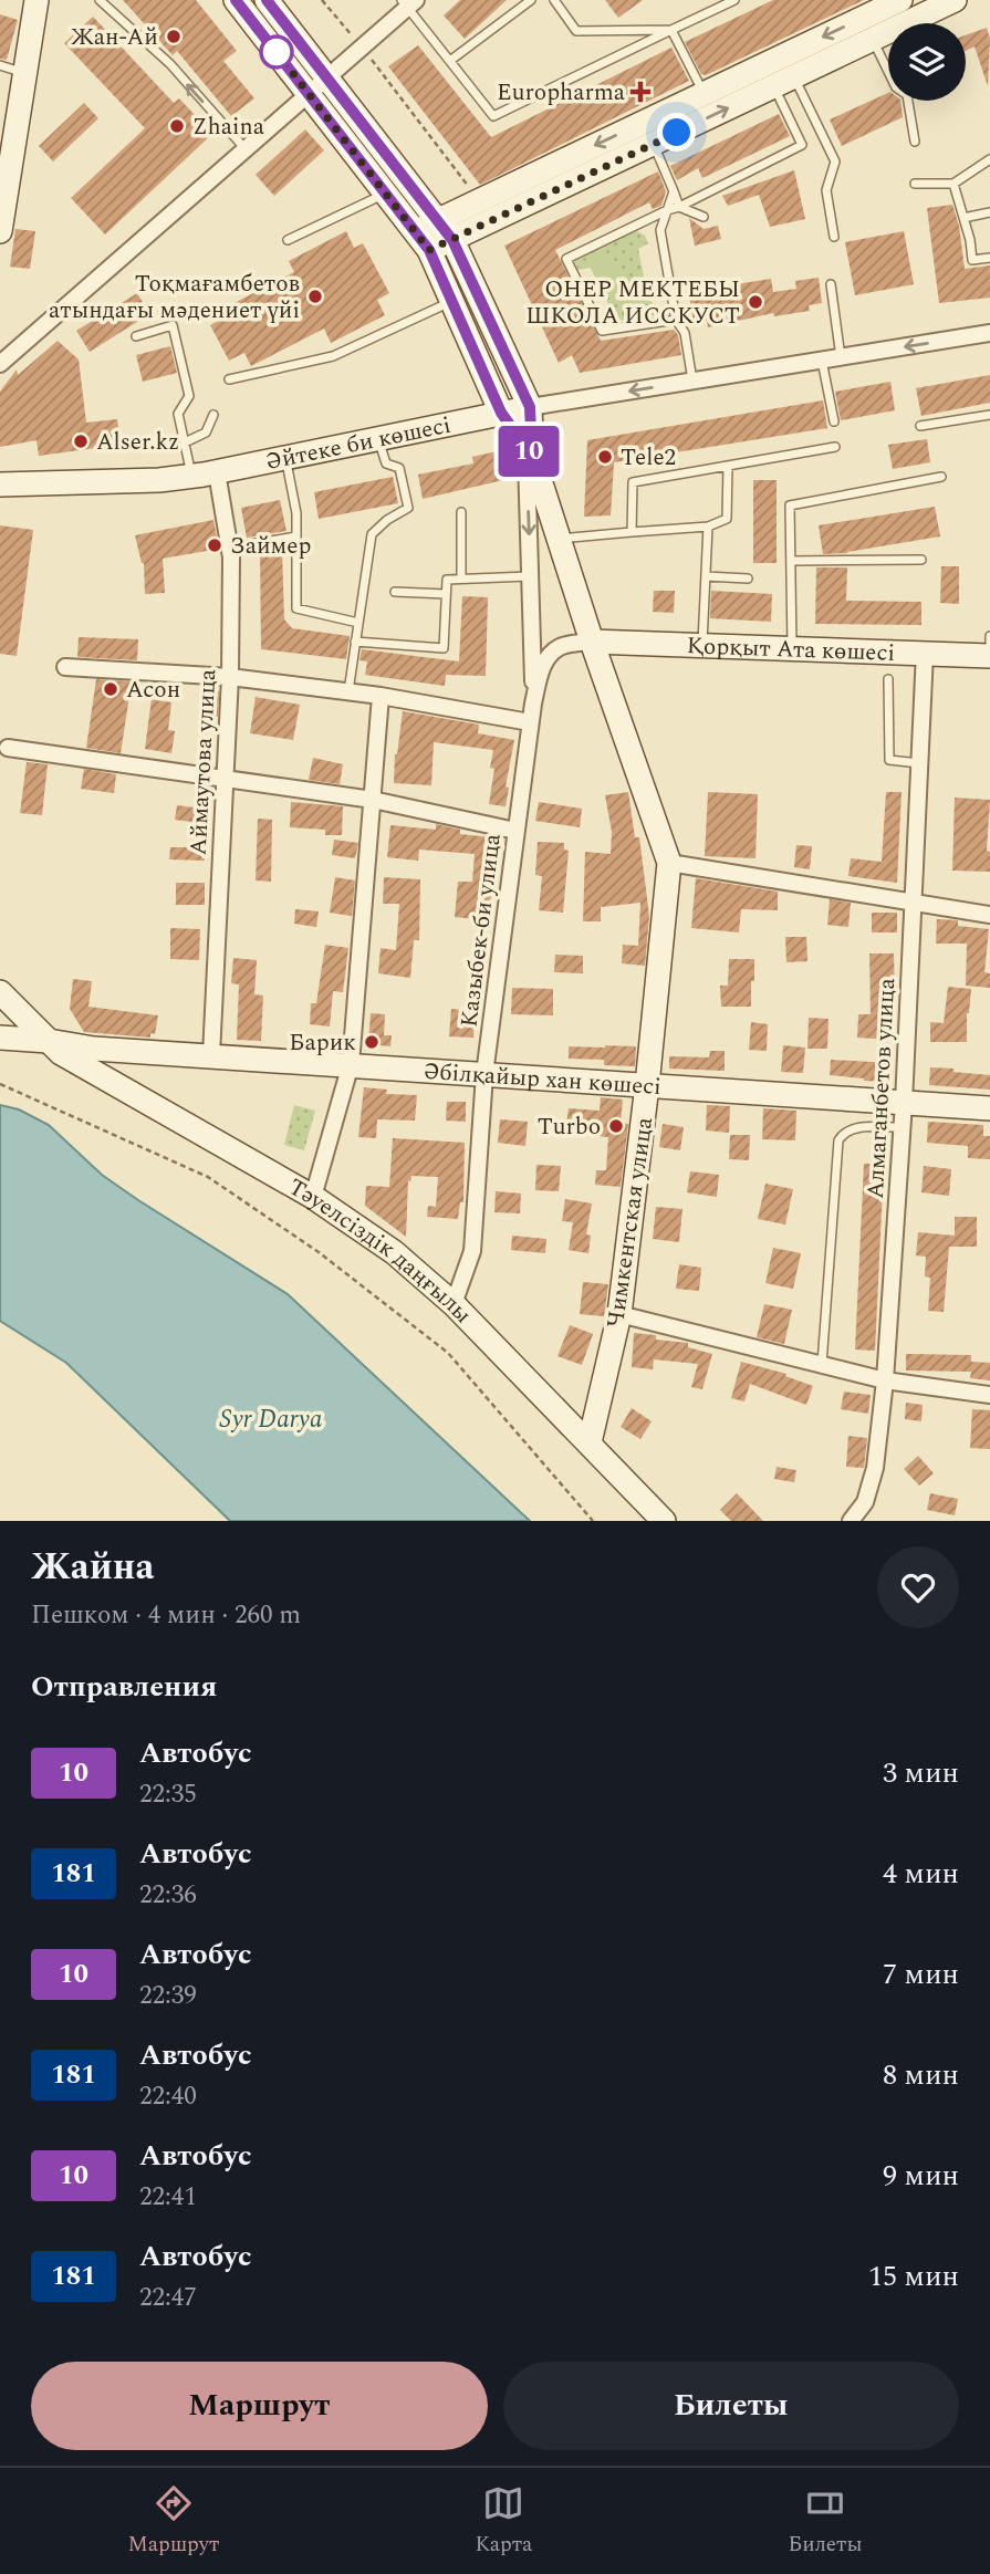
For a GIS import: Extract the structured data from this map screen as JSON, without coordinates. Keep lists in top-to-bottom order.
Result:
{
  "streets": {
    "street": [
      "Әйтеке би көшесі",
      "Қорқыт Ата көшесі",
      "Аймаутова улица",
      "Казыбек-би улица",
      "Әбілқайыр хан көшесі",
      "Алмаганбетов улица",
      "Чимкентская улица",
      "Тәуелсіздік даңғылы"
    ]
  },
  "crossings": [
    ["Әйтеке би көшесі", "Аймаутова улица"],
    ["Қорқыт Ата көшесі", "Казыбек-би улица"],
    ["Қорқыт Ата көшесі", "Алмаганбетов улица"],
    ["Қорқыт Ата көшесі", "Чимкентская улица"],
    ["Аймаутова улица", "Әбілқайыр хан көшесі"],
    ["Казыбек-би улица", "Әбілқайыр хан көшесі"],
    ["Казыбек-би улица", "Чимкентская улица"],
    ["Казыбек-би улица", "Тәуелсіздік даңғылы"],
    ["Әбілқайыр хан көшесі", "Алмаганбетов улица"],
    ["Әбілқайыр хан көшесі", "Чимкентская улица"],
    ["Әбілқайыр хан көшесі", "Тәуелсіздік даңғылы"],
    ["Чимкентская улица", "Тәуелсіздік даңғылы"]
  ],
  "water": ["Syr Darya"],
  "places": {
    "other": [
      "Жан-Ай",
      "Zhaina",
      "Тоқмағамбетов атындағы мәдениет үйі",
      "ОНЕР МЕКТЕБЫ ШКОЛА ИССКУСТ",
      "Alser.kz",
      "Tele2",
      "Займер",
      "Асон",
      "Барик",
      "Turbo"
    ],
    "health": ["Europharma"]
  },
  "lines": ["bus line 10"],
  "page": {
    "on_map": "10",
    "heading": [
      ["Жайна", "Пешком · 4 мин · 260 m"],
      "Отправления"
    ],
    "list": [
      {
        "mark": "10",
        "name": "Автобус",
        "note": "22:35",
        "value": "3 мин"
      },
      {
        "mark": "181",
        "name": "Автобус",
        "note": "22:36",
        "value": "4 мин"
      },
      {
        "mark": "10",
        "name": "Автобус",
        "note": "22:39",
        "value": "7 мин"
      },
      {
        "mark": "181",
        "name": "Автобус",
        "note": "22:40",
        "value": "8 мин"
      },
      {
        "mark": "10",
        "name": "Автобус",
        "note": "22:41",
        "value": "9 мин"
      },
      {
        "mark": "181",
        "name": "Автобус",
        "note": "22:47",
        "value": "15 мин"
      }
    ],
    "buttons": ["Маршрут", "Билеты"],
    "tabs": ["Маршрут", "Карта", "Билеты"]
  }
}
